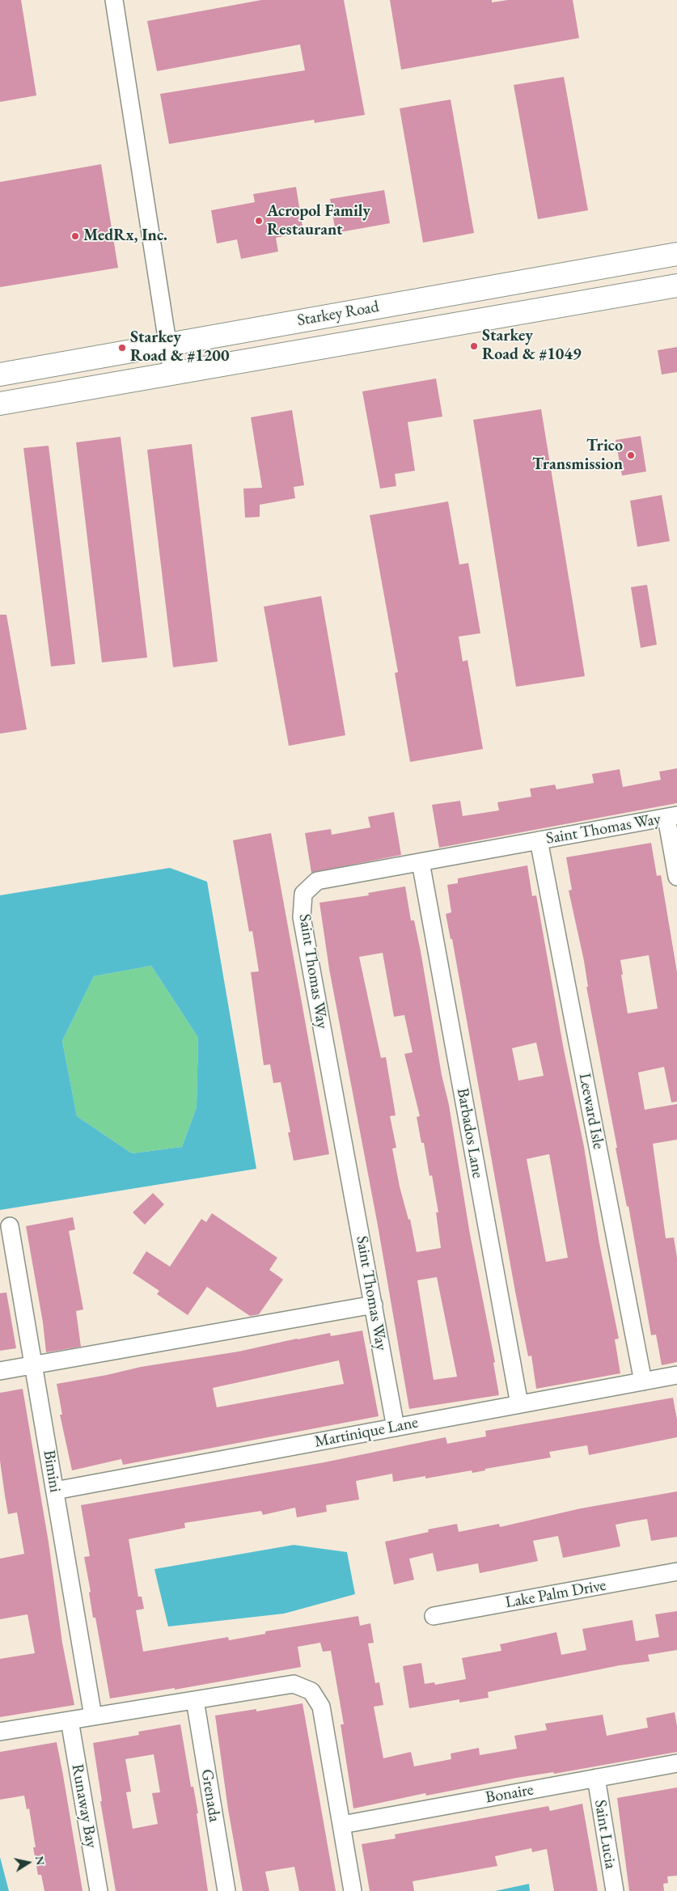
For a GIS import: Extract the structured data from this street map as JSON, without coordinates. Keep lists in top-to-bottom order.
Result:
{
  "streets": {
    "main road": ["Starkey Road"],
    "street": [
      "Saint Thomas Way",
      "Leeward Isle",
      "Barbados Lane",
      "Martinique Lane",
      "Bimini",
      "Lake Palm Drive",
      "Bonaire",
      "Grenada",
      "Runaway Bay",
      "Saint Lucia"
    ]
  },
  "crossings": [
    ["Saint Thomas Way", "Leeward Isle"],
    ["Saint Thomas Way", "Barbados Lane"],
    ["Saint Thomas Way", "Martinique Lane"],
    ["Leeward Isle", "Martinique Lane"],
    ["Barbados Lane", "Martinique Lane"],
    ["Martinique Lane", "Bimini"],
    ["Bonaire", "Saint Lucia"]
  ],
  "places": [
    "Acropol Family Restaurant",
    "MedRx, Inc.",
    "Starkey Road & #1049",
    "Starkey Road & #1200",
    "Trico Transmission"
  ],
  "north": "right"
}
